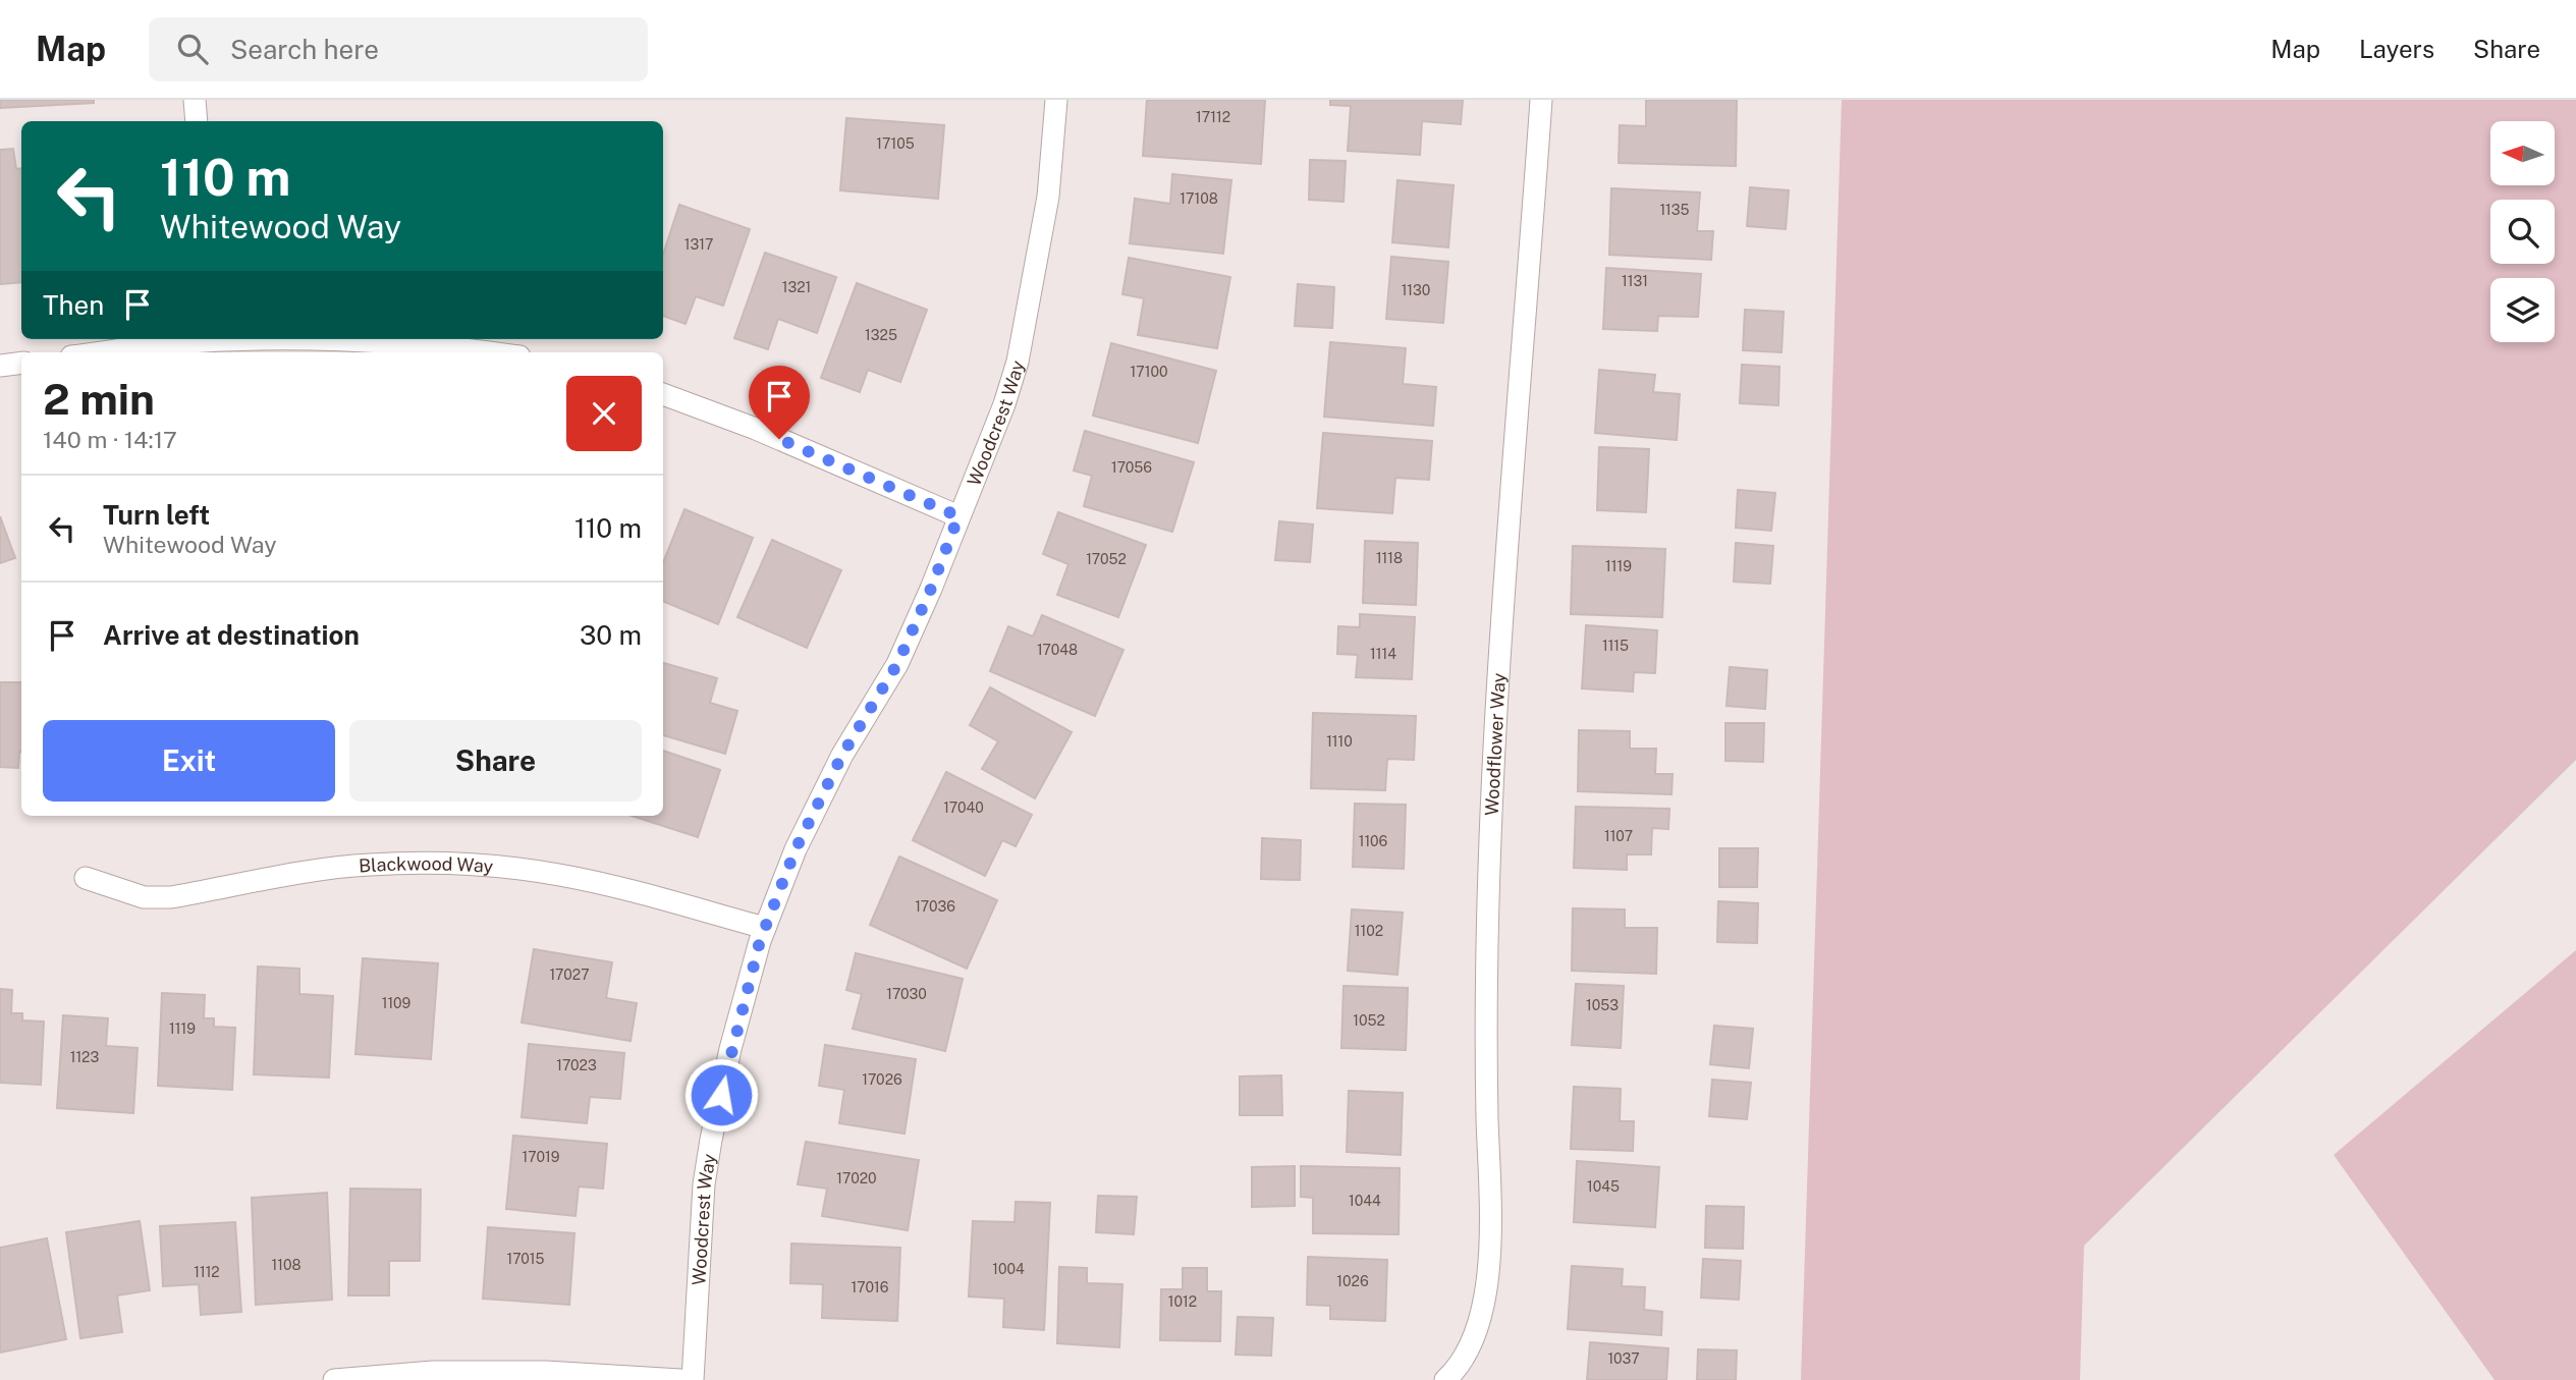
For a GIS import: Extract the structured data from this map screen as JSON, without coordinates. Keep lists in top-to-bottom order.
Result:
{
  "streets": {
    "street": ["Woodcrest Way", "Woodflower Way", "Blackwood Way"]
  },
  "crossings": [
    ["Woodcrest Way", "Blackwood Way"]
  ],
  "house_numbers": [
    "17112",
    "17105",
    "17108",
    "1135",
    "1317",
    "1131",
    "1321",
    "1130",
    "1325",
    "17100",
    "17056",
    "1118",
    "17052",
    "1119",
    "1115",
    "17048",
    "1114",
    "1110",
    "17040",
    "1107",
    "1106",
    "17036",
    "1102",
    "17027",
    "17030",
    "1109",
    "1053",
    "1052",
    "1119",
    "1123",
    "17023",
    "17026",
    "17019",
    "17020",
    "1045",
    "1044",
    "17015",
    "1108",
    "1004",
    "1112",
    "1026",
    "17016",
    "1012",
    "1037"
  ],
  "north": "left",
  "page": {
    "header": "Map",
    "search": "Search here",
    "nav": ["Map", "Layers", "Share"],
    "turn": ["110 m", "Whitewood Way"],
    "then": "Then",
    "heading": ["2 min", "140 m · 14:17"],
    "list": [
      {
        "name": "Turn left",
        "note": "Whitewood Way",
        "value": "110 m"
      },
      {
        "name": "Arrive at destination",
        "value": "30 m"
      }
    ],
    "buttons": ["Exit", "Share"]
  }
}
